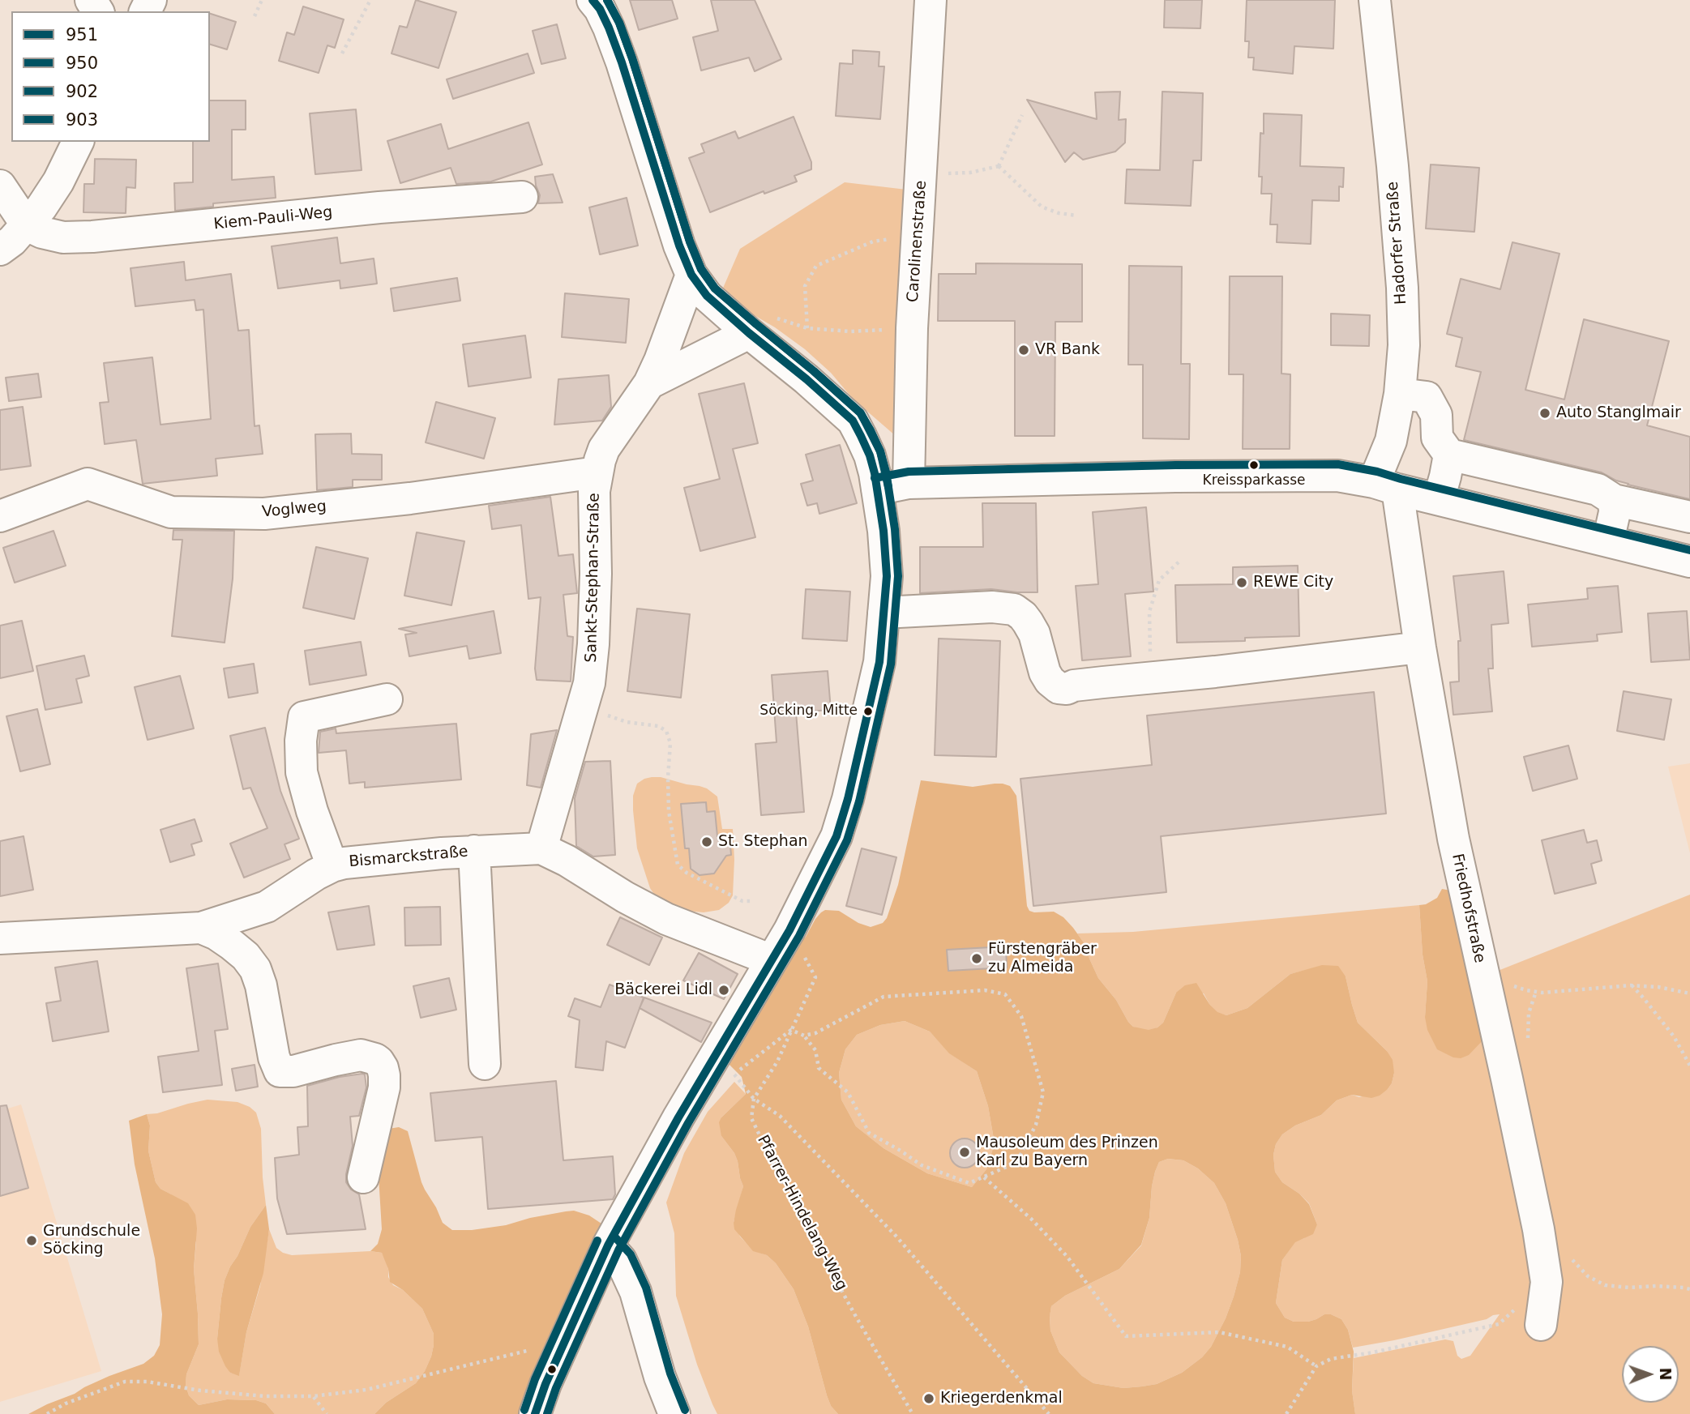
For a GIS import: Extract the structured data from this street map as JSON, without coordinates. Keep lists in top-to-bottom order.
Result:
{
  "streets": {
    "street": [
      "Kiem-Pauli-Weg",
      "Carolinenstraße",
      "Hadorfer Straße",
      "Voglweg",
      "Sankt-Stephan-Straße",
      "Bismarckstraße",
      "Friedhofstraße"
    ],
    "path": ["Pfarrer-Hindelang-Weg"]
  },
  "crossings": [
    ["Hadorfer Straße", "Friedhofstraße"],
    ["Voglweg", "Sankt-Stephan-Straße"],
    ["Sankt-Stephan-Straße", "Bismarckstraße"]
  ],
  "places": [
    "VR Bank",
    "Auto Stanglmair",
    "Kreissparkasse",
    "REWE City",
    "Söcking, Mitte",
    "St. Stephan",
    "Fürstengräber zu Almeida",
    "Bäckerei Lidl",
    "Mausoleum des Prinzen Karl zu Bayern",
    "Grundschule Söcking",
    "Kriegerdenkmal"
  ],
  "lines": [
    "transit line 951",
    "transit line 950",
    "transit line 902",
    "transit line 903"
  ],
  "legend": [
    "951",
    "950",
    "902",
    "903"
  ],
  "north": "right"
}
